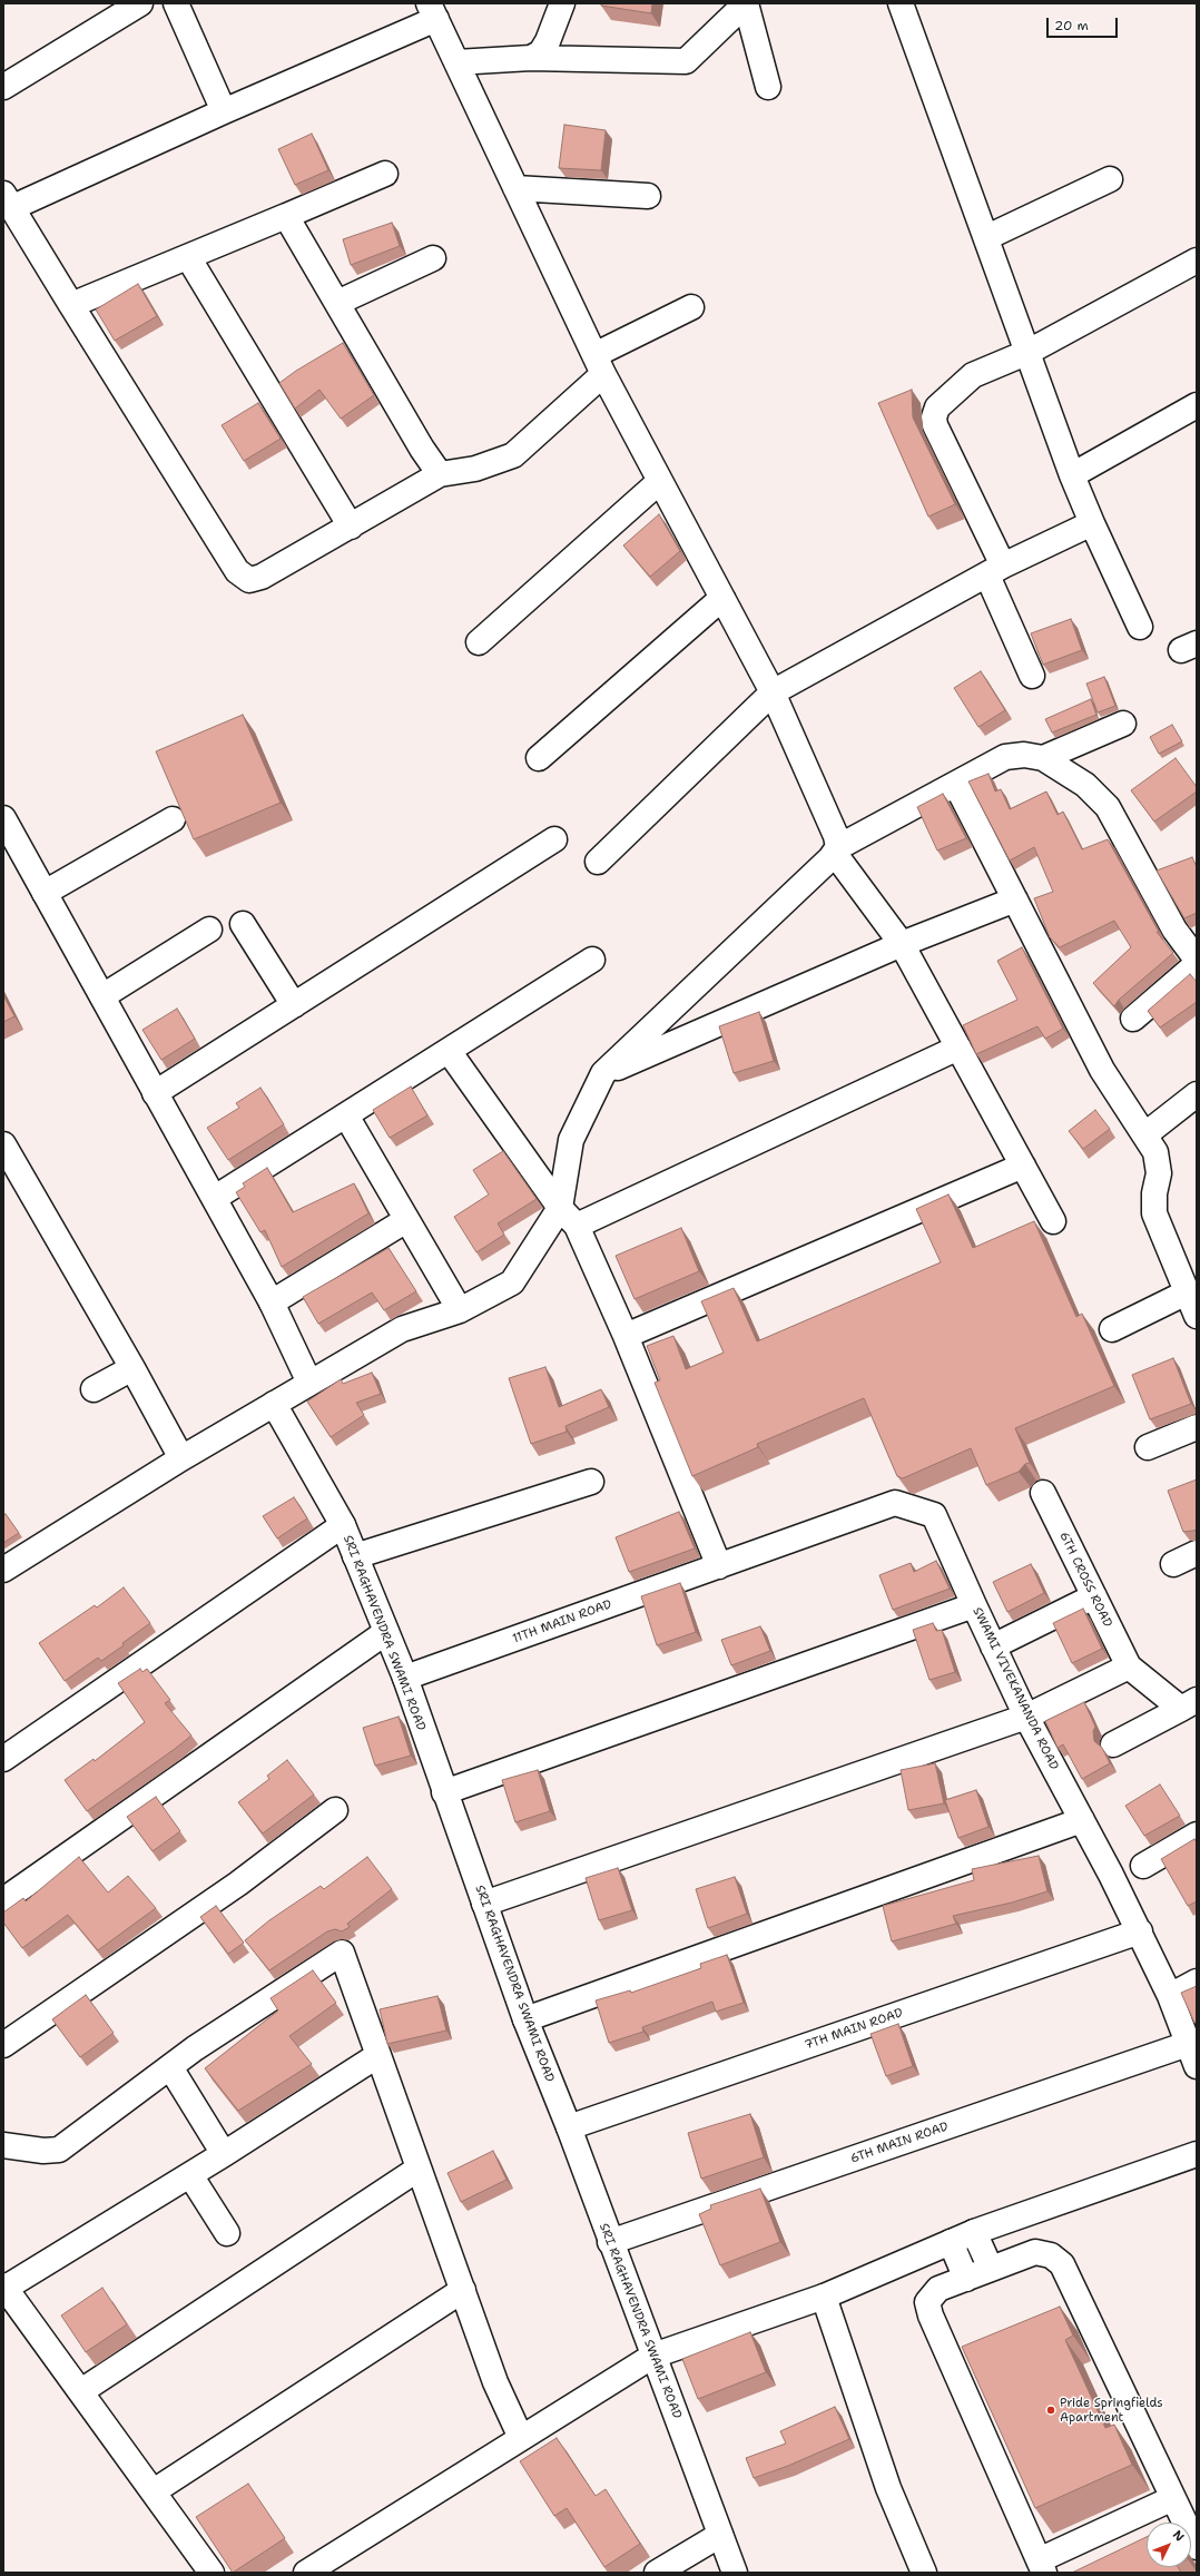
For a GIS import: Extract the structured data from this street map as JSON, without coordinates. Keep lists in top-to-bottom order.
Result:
{
  "streets": {
    "street": [
      "6TH CROSS ROAD",
      "11TH MAIN ROAD",
      "SRI RAGHAVENDRA SWAMI ROAD",
      "SWAMI VIVEKANANDA ROAD",
      "7TH MAIN ROAD",
      "6TH MAIN ROAD"
    ]
  },
  "crossings": [
    ["11TH MAIN ROAD", "SRI RAGHAVENDRA SWAMI ROAD"],
    ["11TH MAIN ROAD", "SWAMI VIVEKANANDA ROAD"],
    ["SRI RAGHAVENDRA SWAMI ROAD", "7TH MAIN ROAD"],
    ["SRI RAGHAVENDRA SWAMI ROAD", "6TH MAIN ROAD"],
    ["SWAMI VIVEKANANDA ROAD", "7TH MAIN ROAD"],
    ["SWAMI VIVEKANANDA ROAD", "6TH MAIN ROAD"]
  ],
  "places": ["Pride Springfields Apartment"],
  "scale_bar": "20 m",
  "north": "top right"
}
